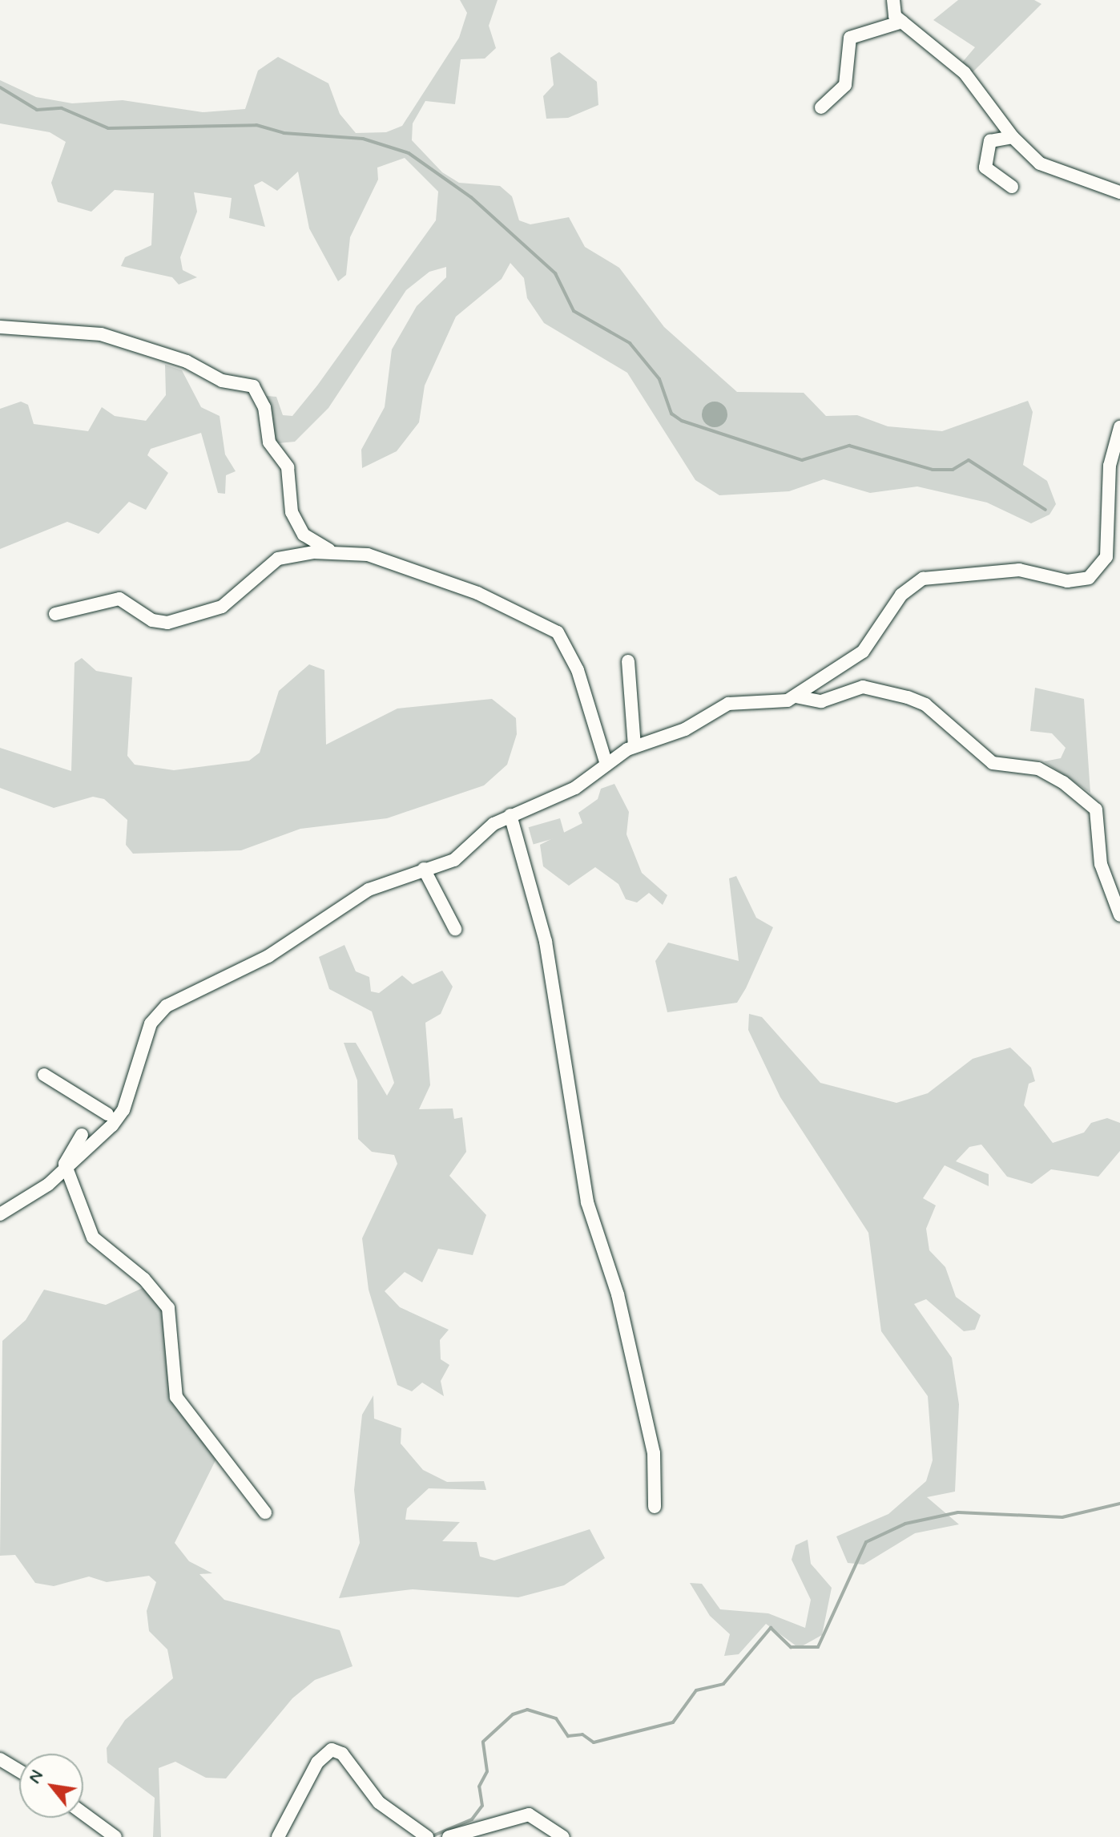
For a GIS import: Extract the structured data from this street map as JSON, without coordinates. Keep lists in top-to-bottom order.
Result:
{
  "north": "top left"
}
